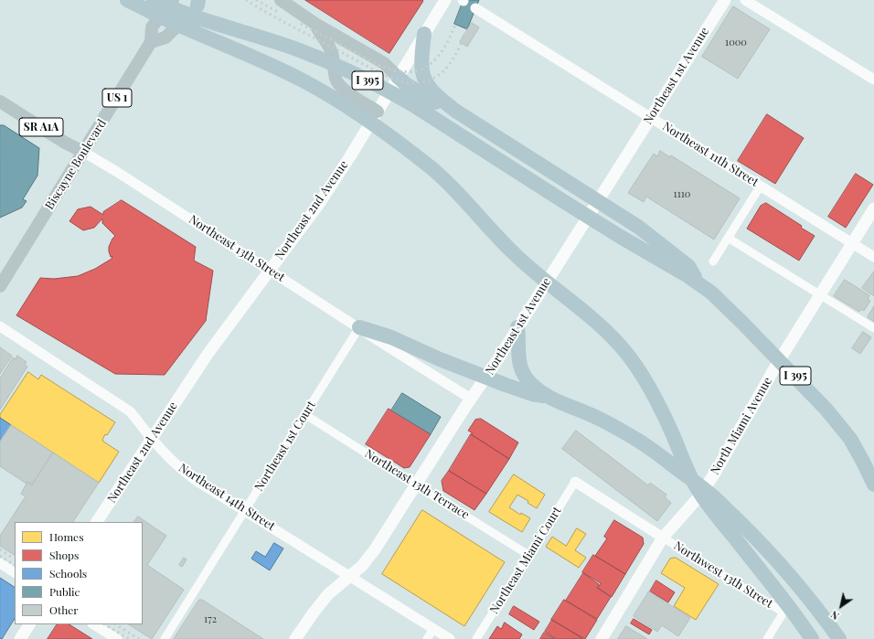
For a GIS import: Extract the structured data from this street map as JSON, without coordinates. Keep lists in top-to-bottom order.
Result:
{
  "streets": {
    "highway": ["I 395"],
    "main road": [
      "Northeast 1st Avenue",
      "US 1",
      "SR A1A",
      "Biscayne Boulevard",
      "Northeast 2nd Avenue",
      "Northeast 13th Street",
      "North Miami Avenue"
    ],
    "street": [
      "Northeast 11th Street",
      "Northeast 1st Court",
      "Northeast 13th Terrace",
      "Northeast 14th Street",
      "Northeast Miami Court",
      "Northwest 13th Street"
    ]
  },
  "crossings": [
    ["Northeast 1st Avenue", "Northeast 11th Street"],
    ["Northeast 1st Avenue", "Northeast 13th Street"],
    ["Northeast 1st Avenue", "Northeast 13th Terrace"],
    ["Northeast 1st Avenue", "Northeast 14th Street"],
    ["Northeast 11th Street", "North Miami Avenue"],
    ["Biscayne Boulevard", "Northeast 13th Street"],
    ["Northeast 2nd Avenue", "Northeast 13th Street"],
    ["Northeast 2nd Avenue", "Northeast 14th Street"],
    ["Northeast 13th Street", "Northeast 1st Court"],
    ["North Miami Avenue", "Northwest 13th Street"],
    ["Northeast 1st Court", "Northeast 13th Terrace"],
    ["Northeast 1st Court", "Northeast 14th Street"],
    ["Northeast 13th Terrace", "Northeast Miami Court"]
  ],
  "house_numbers": ["1000", "1110", "172"],
  "legend": [
    "Homes",
    "Shops",
    "Schools",
    "Public",
    "Other"
  ],
  "north": "bottom left"
}
